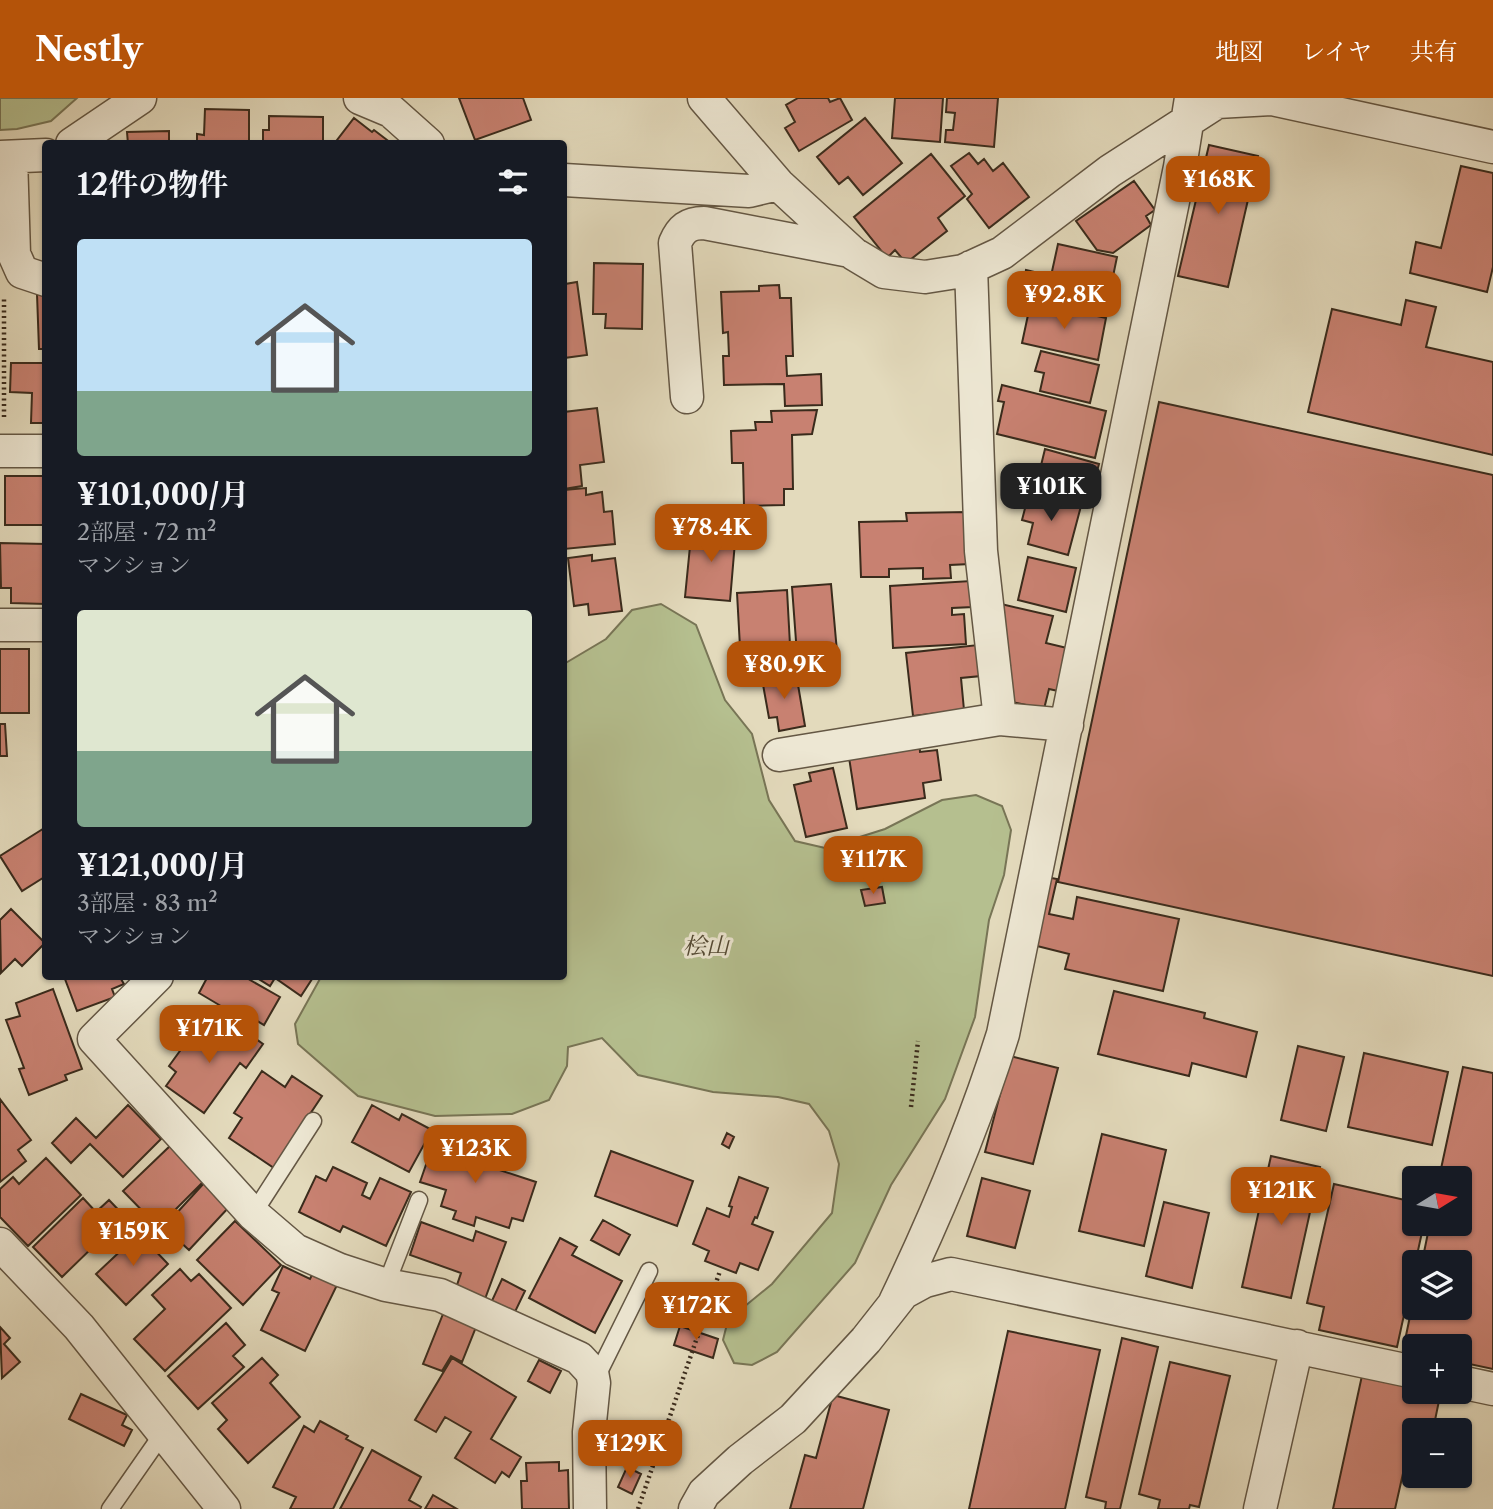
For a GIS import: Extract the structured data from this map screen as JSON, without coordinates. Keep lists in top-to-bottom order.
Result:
{
  "parks": ["桧山"],
  "north": "right",
  "page": {
    "header": "Nestly",
    "nav": ["地図", "レイヤ", "共有"],
    "heading": "12件の物件",
    "price": [
      "¥168K",
      "¥92.8K",
      "¥101K",
      "¥78.4K",
      "¥80.9K",
      "¥117K",
      "¥171K",
      "¥123K",
      "¥121K",
      "¥159K",
      "¥172K",
      "¥129K"
    ],
    "list": [
      {
        "name": "¥101,000/月",
        "note": "2部屋 · 72 m² · マンション"
      },
      {
        "name": "¥121,000/月",
        "note": "3部屋 · 83 m² · マンション"
      }
    ],
    "map_buttons": ["+", "−"]
  }
}
